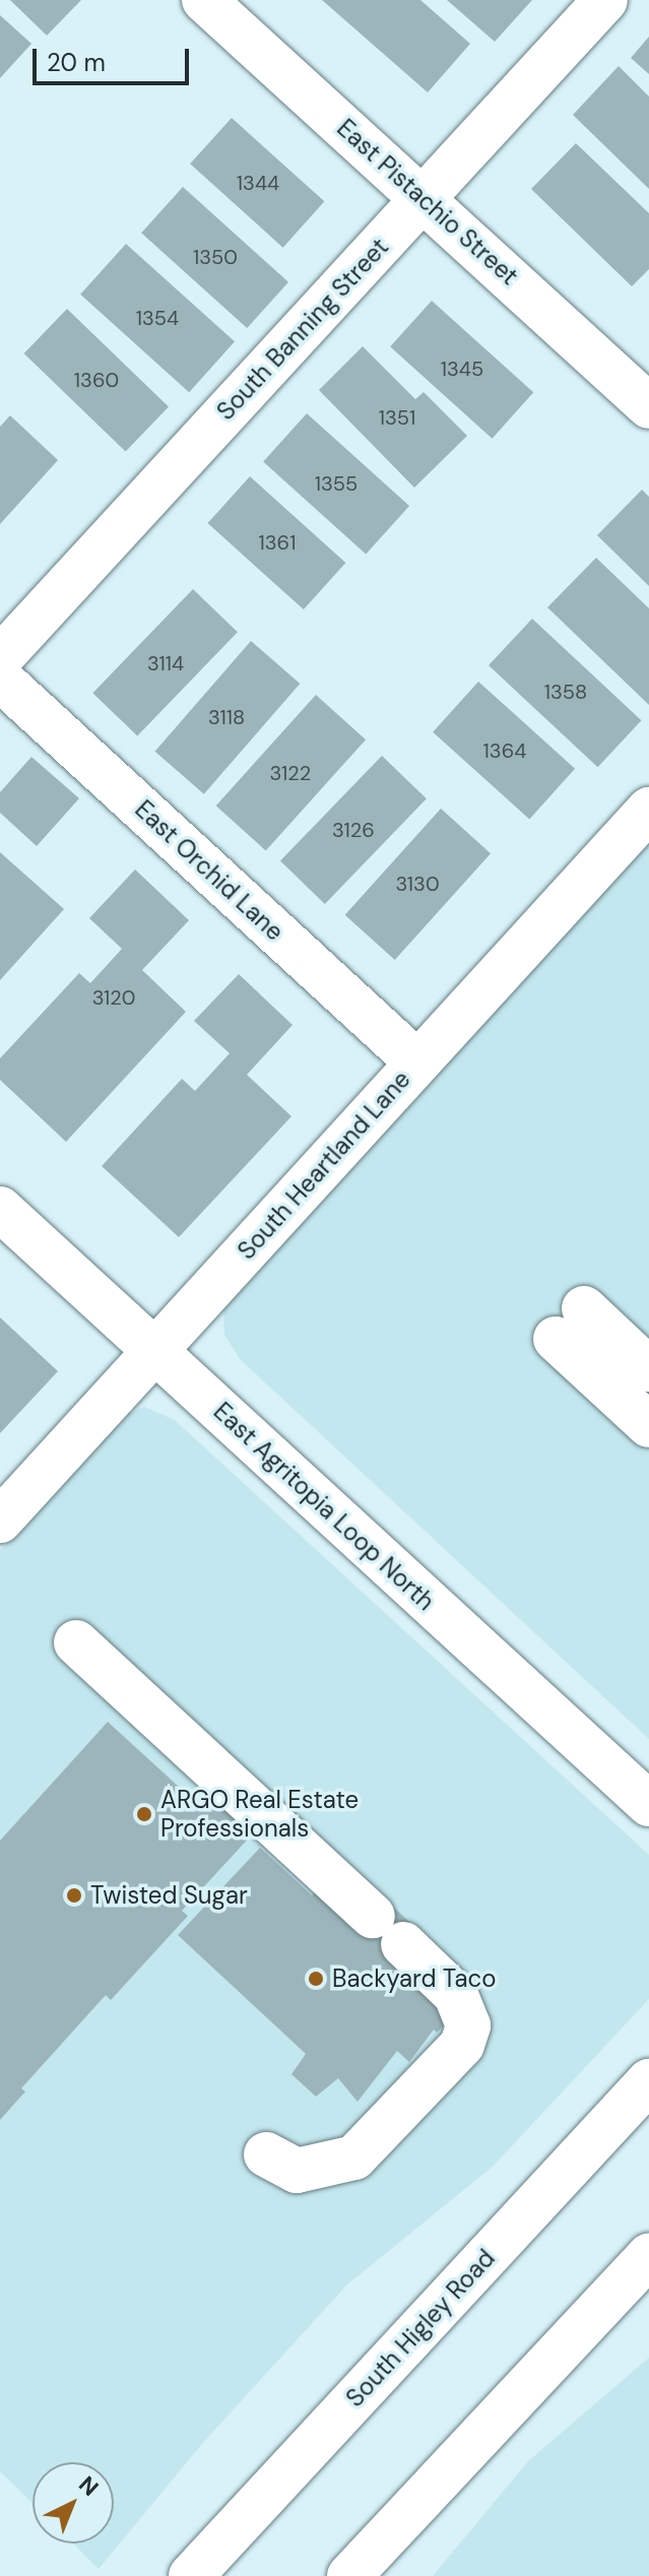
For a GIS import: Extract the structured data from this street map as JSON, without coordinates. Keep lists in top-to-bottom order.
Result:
{
  "streets": {
    "street": [
      "East Pistachio Street",
      "South Banning Street",
      "East Orchid Lane",
      "South Heartland Lane",
      "East Agritopia Loop North",
      "South Higley Road"
    ]
  },
  "crossings": [
    ["East Pistachio Street", "South Banning Street"],
    ["East Orchid Lane", "South Heartland Lane"],
    ["South Heartland Lane", "East Agritopia Loop North"]
  ],
  "places": ["ARGO Real Estate Professionals", "Twisted Sugar", "Backyard Taco"],
  "house_numbers": [
    "1344",
    "1350",
    "1354",
    "1345",
    "1360",
    "1351",
    "1355",
    "1361",
    "3114",
    "1358",
    "3118",
    "1364",
    "3122",
    "3126",
    "3130",
    "3120"
  ],
  "scale_bar": "20 m",
  "north": "top right"
}
